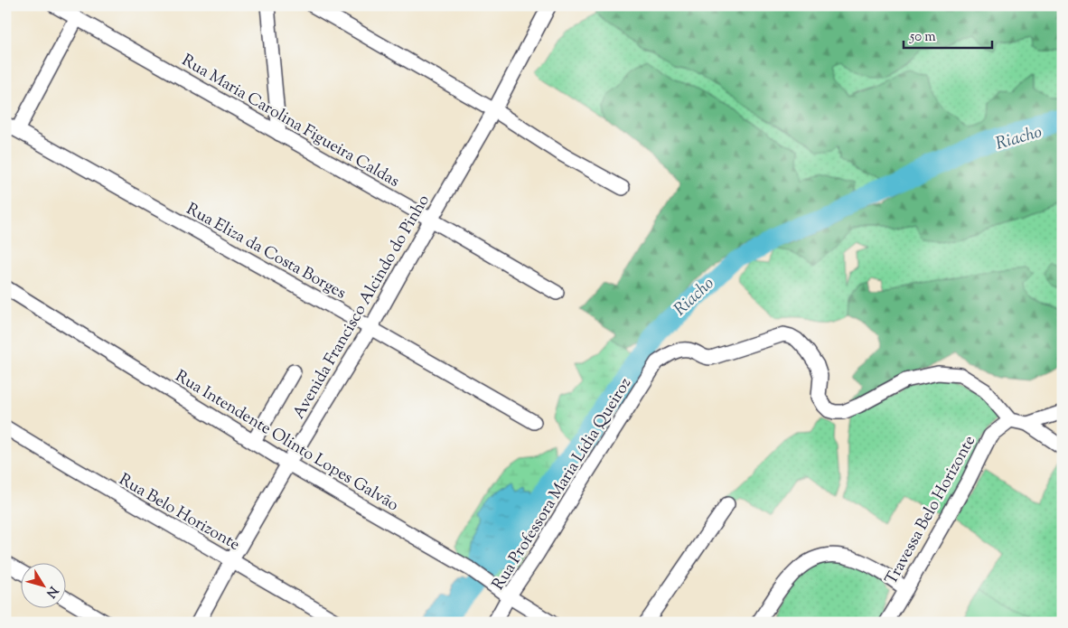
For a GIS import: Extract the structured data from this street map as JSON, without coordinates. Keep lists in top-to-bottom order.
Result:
{
  "streets": {
    "street": [
      "Rua Maria Carolina Figueira Caldas",
      "Rua Eliza da Costa Borges",
      "Avenida Francisco Alcindo do Pinho",
      "Rua Intendente Olinto Lopes Galvão",
      "Rua Professora Maria Lídia Queiroz",
      "Travessa Belo Horizonte",
      "Rua Belo Horizonte"
    ]
  },
  "crossings": [
    ["Rua Maria Carolina Figueira Caldas", "Avenida Francisco Alcindo do Pinho"],
    ["Rua Eliza da Costa Borges", "Avenida Francisco Alcindo do Pinho"],
    ["Avenida Francisco Alcindo do Pinho", "Rua Intendente Olinto Lopes Galvão"],
    ["Avenida Francisco Alcindo do Pinho", "Rua Belo Horizonte"],
    ["Rua Intendente Olinto Lopes Galvão", "Rua Professora Maria Lídia Queiroz"],
    ["Rua Professora Maria Lídia Queiroz", "Travessa Belo Horizonte"]
  ],
  "water": ["Riacho"],
  "scale_bar": "50 m",
  "north": "bottom right"
}
